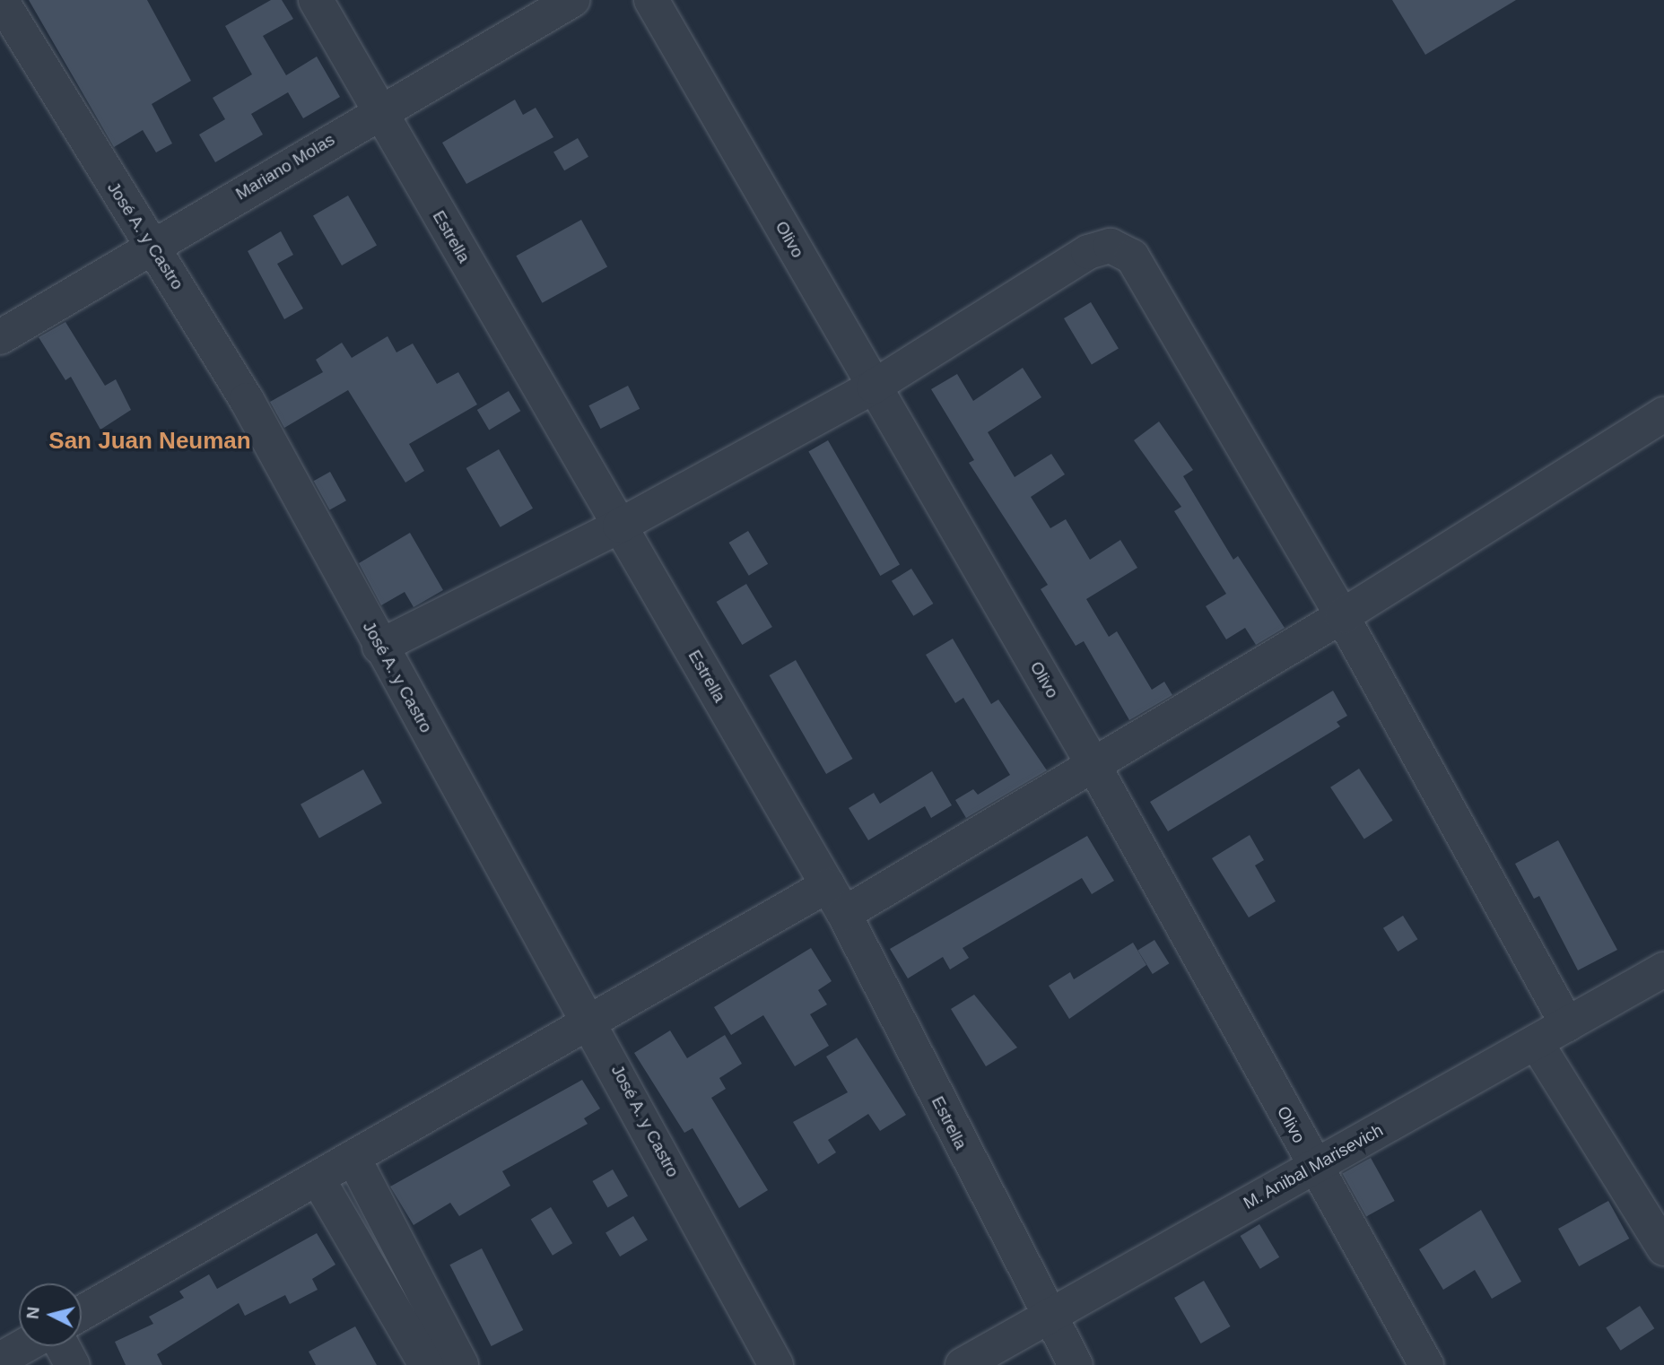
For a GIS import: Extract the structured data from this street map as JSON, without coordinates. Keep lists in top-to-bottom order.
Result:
{
  "streets": {
    "street": [
      "Mariano Molas",
      "José A. y Castro",
      "Estrella",
      "Olivo",
      "M. Anibal Marisevich"
    ]
  },
  "crossings": [
    ["Mariano Molas", "José A. y Castro"],
    ["Mariano Molas", "Estrella"],
    ["Estrella", "M. Anibal Marisevich"],
    ["Olivo", "M. Anibal Marisevich"]
  ],
  "districts": ["San Juan Neuman"],
  "north": "left"
}
